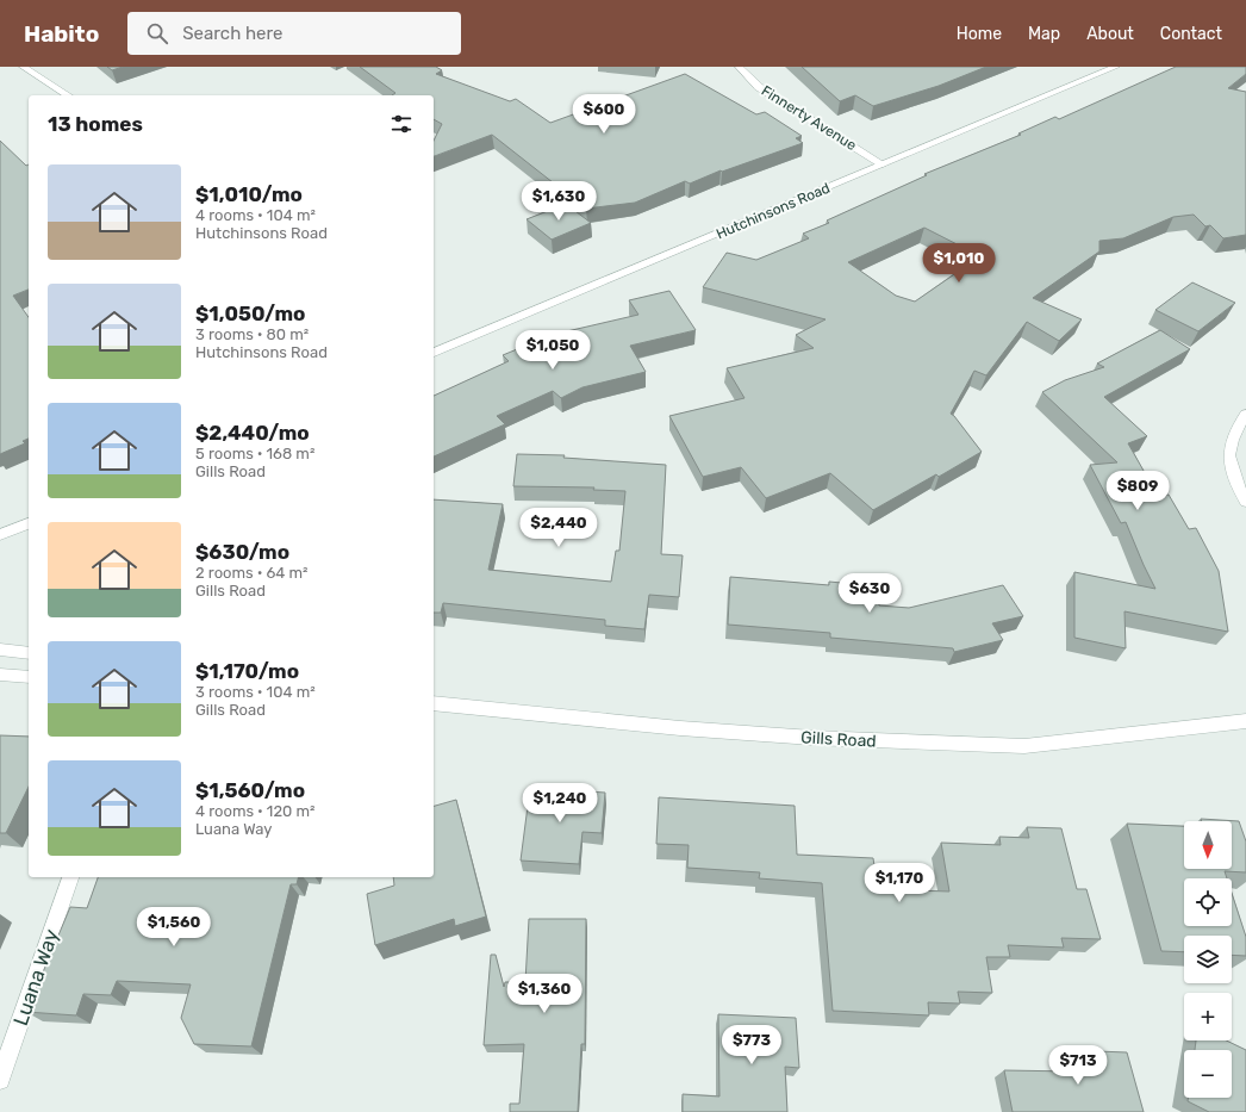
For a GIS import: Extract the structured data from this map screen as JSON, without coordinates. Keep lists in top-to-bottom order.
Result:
{
  "streets": {
    "street": [
      "Finnerty Avenue",
      "Hutchinsons Road",
      "Gills Road",
      "Luana Way"
    ]
  },
  "crossings": [
    ["Finnerty Avenue", "Hutchinsons Road"]
  ],
  "north": "bottom",
  "page": {
    "header": "Habito",
    "search": "Search here",
    "nav": [
      "Home",
      "Map",
      "About",
      "Contact"
    ],
    "price": [
      "$600",
      "$1,630",
      "$1,010",
      "$1,050",
      "$809",
      "$2,440",
      "$630",
      "$1,240",
      "$1,170",
      "$1,560",
      "$1,360",
      "$773",
      "$713"
    ],
    "heading": "13 homes",
    "list": [
      {
        "name": "$1,010/mo",
        "note": "4 rooms · 104 m² · Hutchinsons Road"
      },
      {
        "name": "$1,050/mo",
        "note": "3 rooms · 80 m² · Hutchinsons Road"
      },
      {
        "name": "$2,440/mo",
        "note": "5 rooms · 168 m² · Gills Road"
      },
      {
        "name": "$630/mo",
        "note": "2 rooms · 64 m² · Gills Road"
      },
      {
        "name": "$1,170/mo",
        "note": "3 rooms · 104 m² · Gills Road"
      },
      {
        "name": "$1,560/mo",
        "note": "4 rooms · 120 m² · Luana Way"
      }
    ],
    "map_buttons": ["+", "−"]
  }
}
